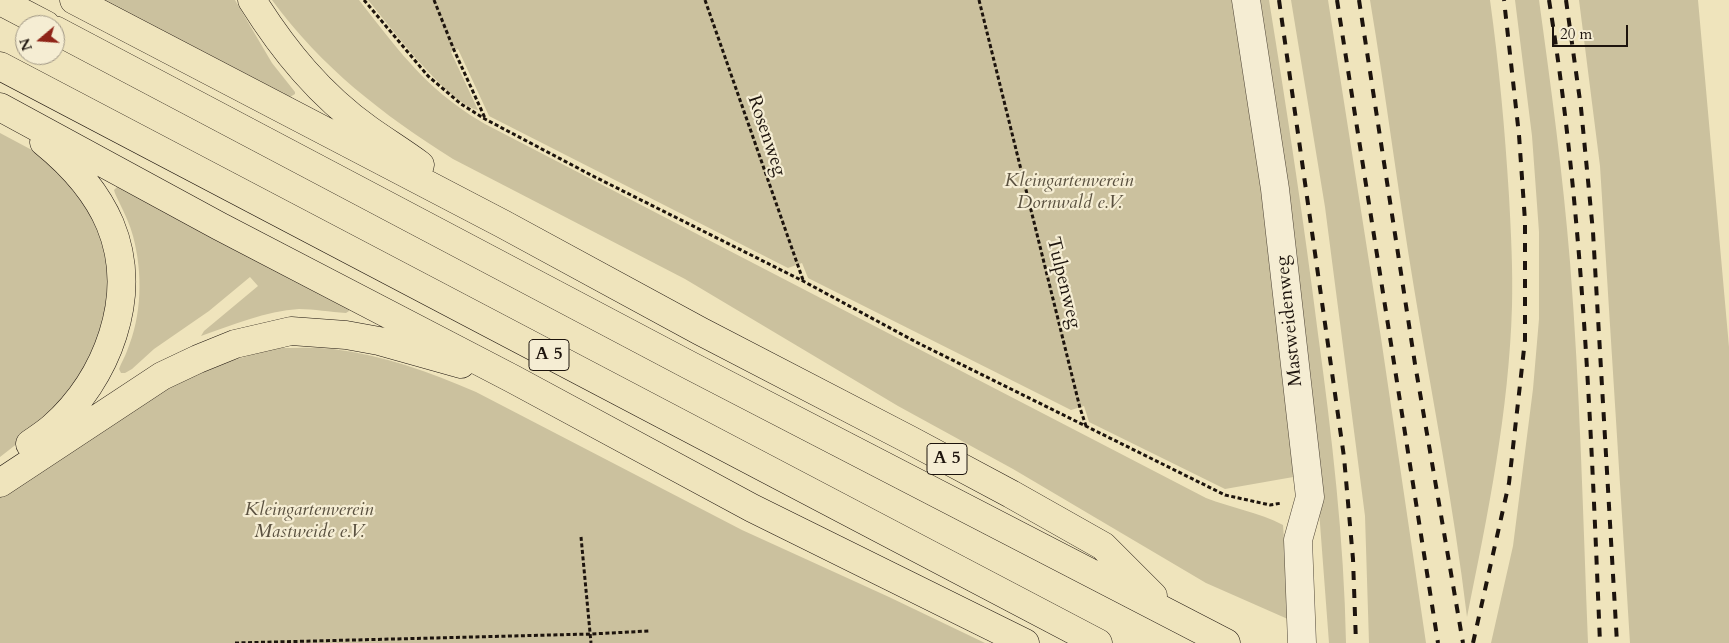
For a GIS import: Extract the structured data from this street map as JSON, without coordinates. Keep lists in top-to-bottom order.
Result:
{
  "streets": {
    "highway": ["A 5"],
    "lane": ["Mastweidenweg"],
    "path": ["Rosenweg", "Tulpenweg"]
  },
  "parks": ["Kleingartenverein Dornwald e.V.", "Kleingartenverein Mastweide e.V."],
  "scale_bar": "20 m",
  "north": "left"
}
